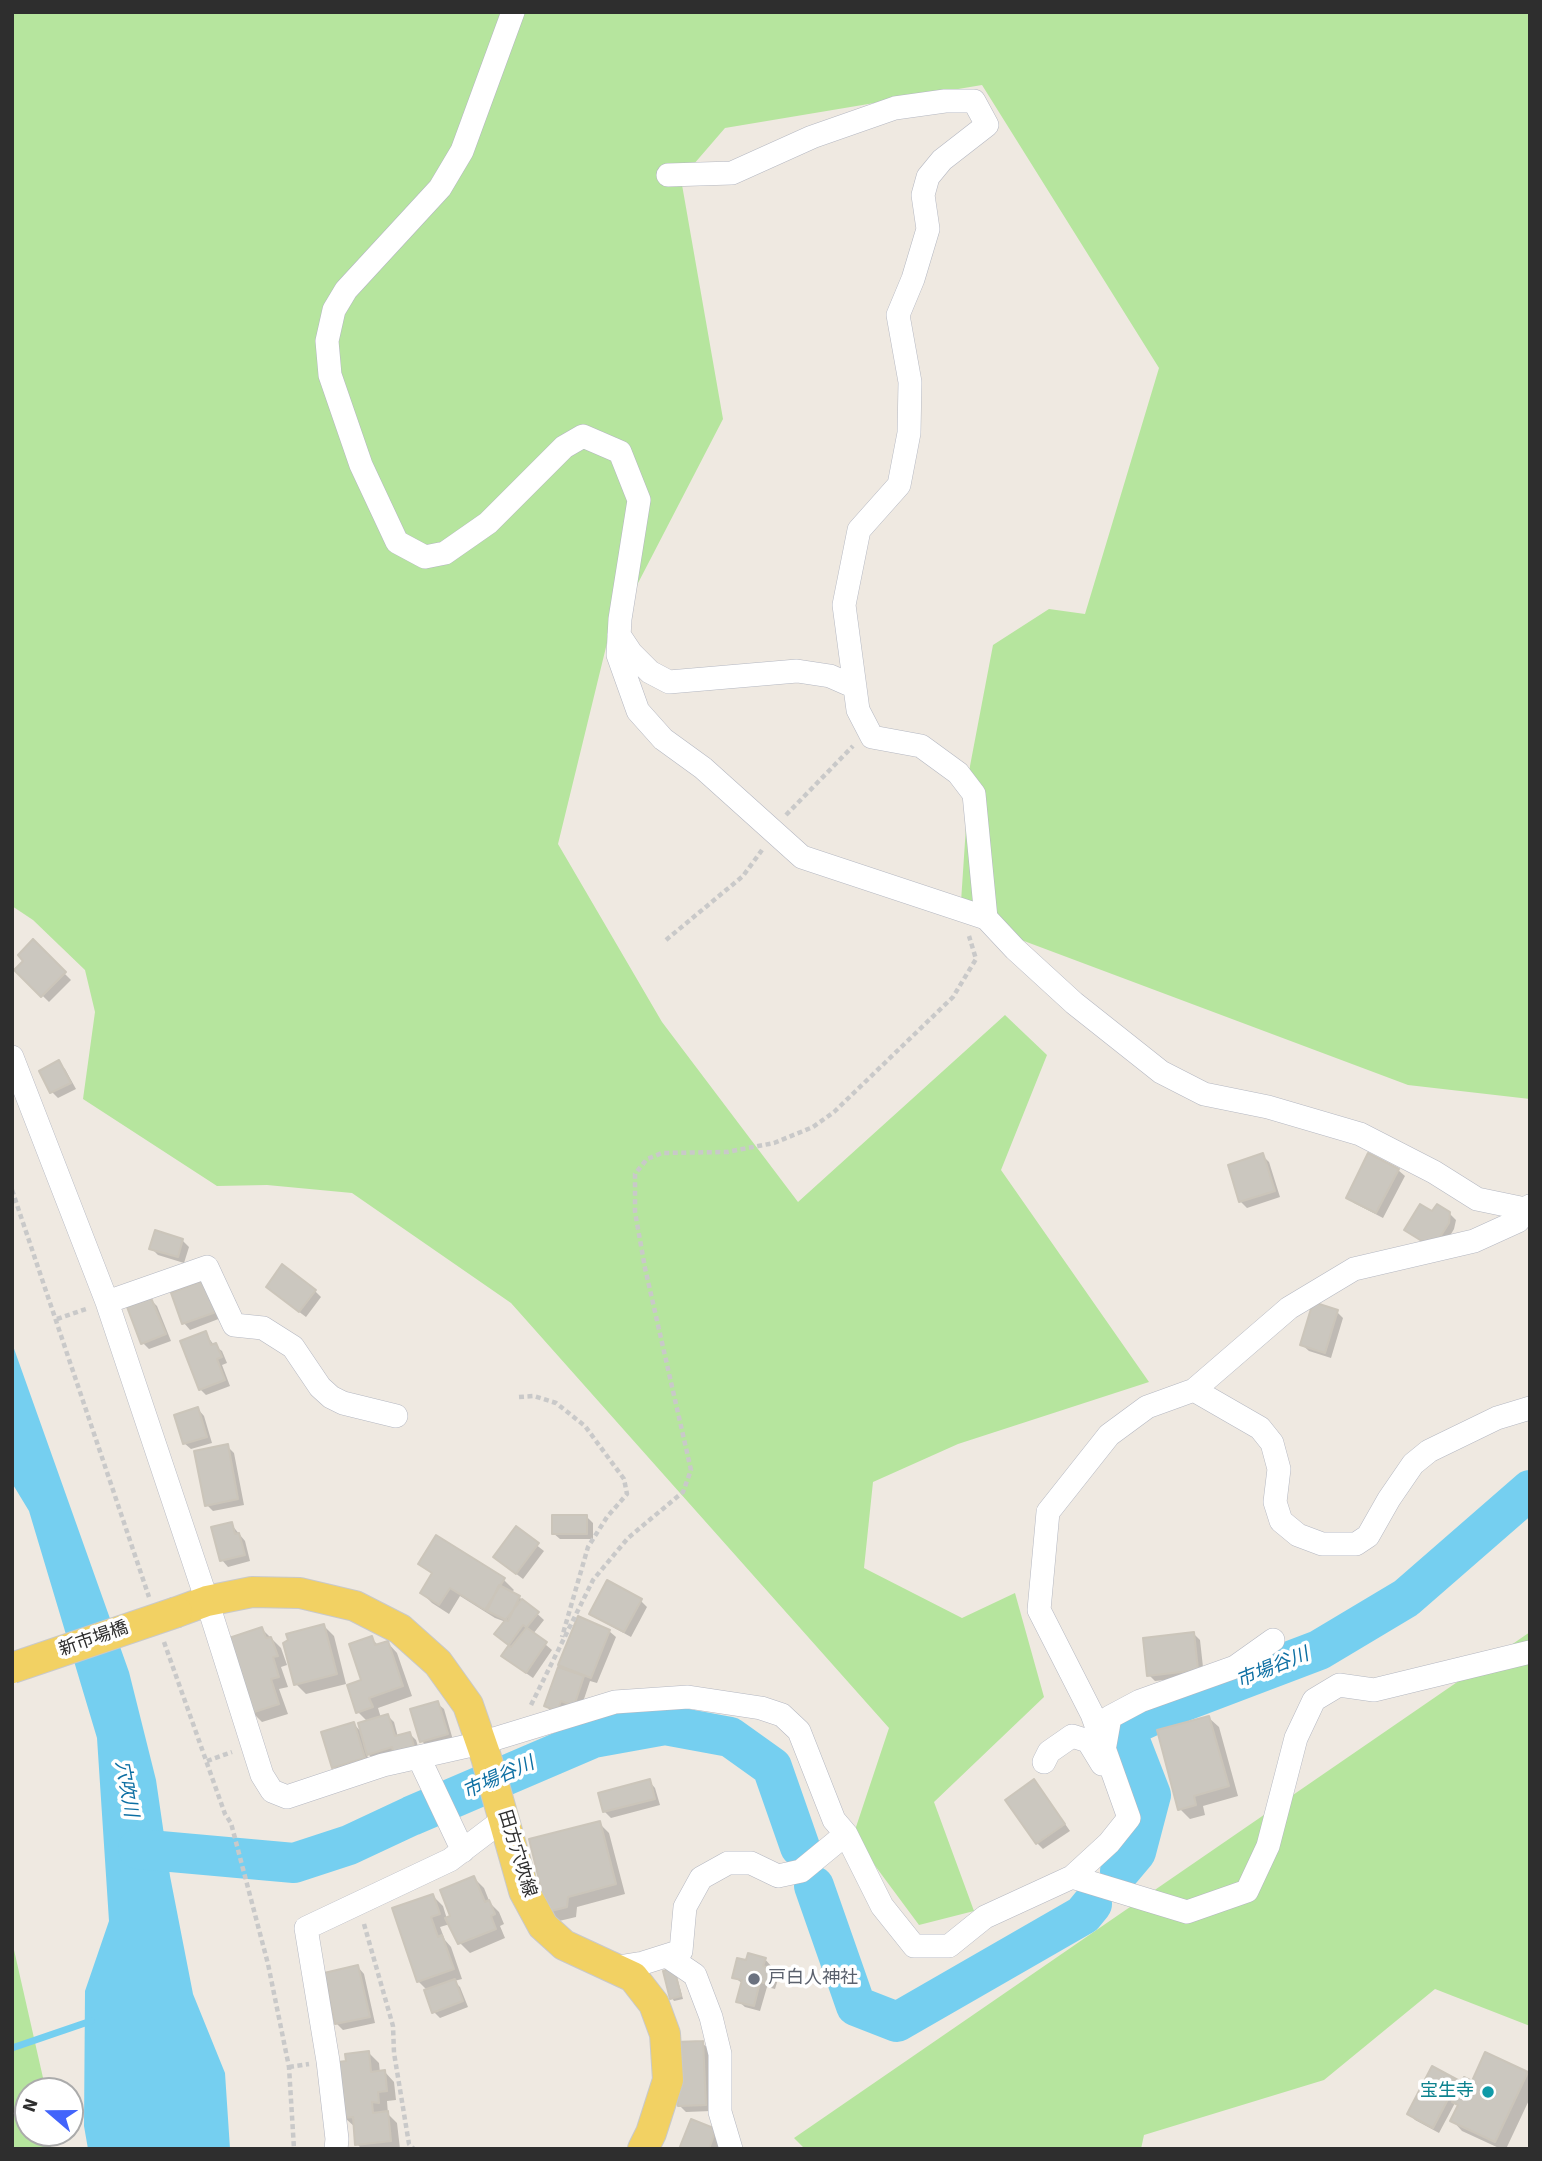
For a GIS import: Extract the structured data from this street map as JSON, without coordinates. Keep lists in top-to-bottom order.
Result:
{
  "streets": {
    "main road": ["新市場橋", "田方穴吹線"]
  },
  "crossings": [
    ["新市場橋", "田方穴吹線"]
  ],
  "water": ["市場谷川", "穴吹川"],
  "places": ["戸白人神社", "宝生寺"],
  "north": "left"
}
